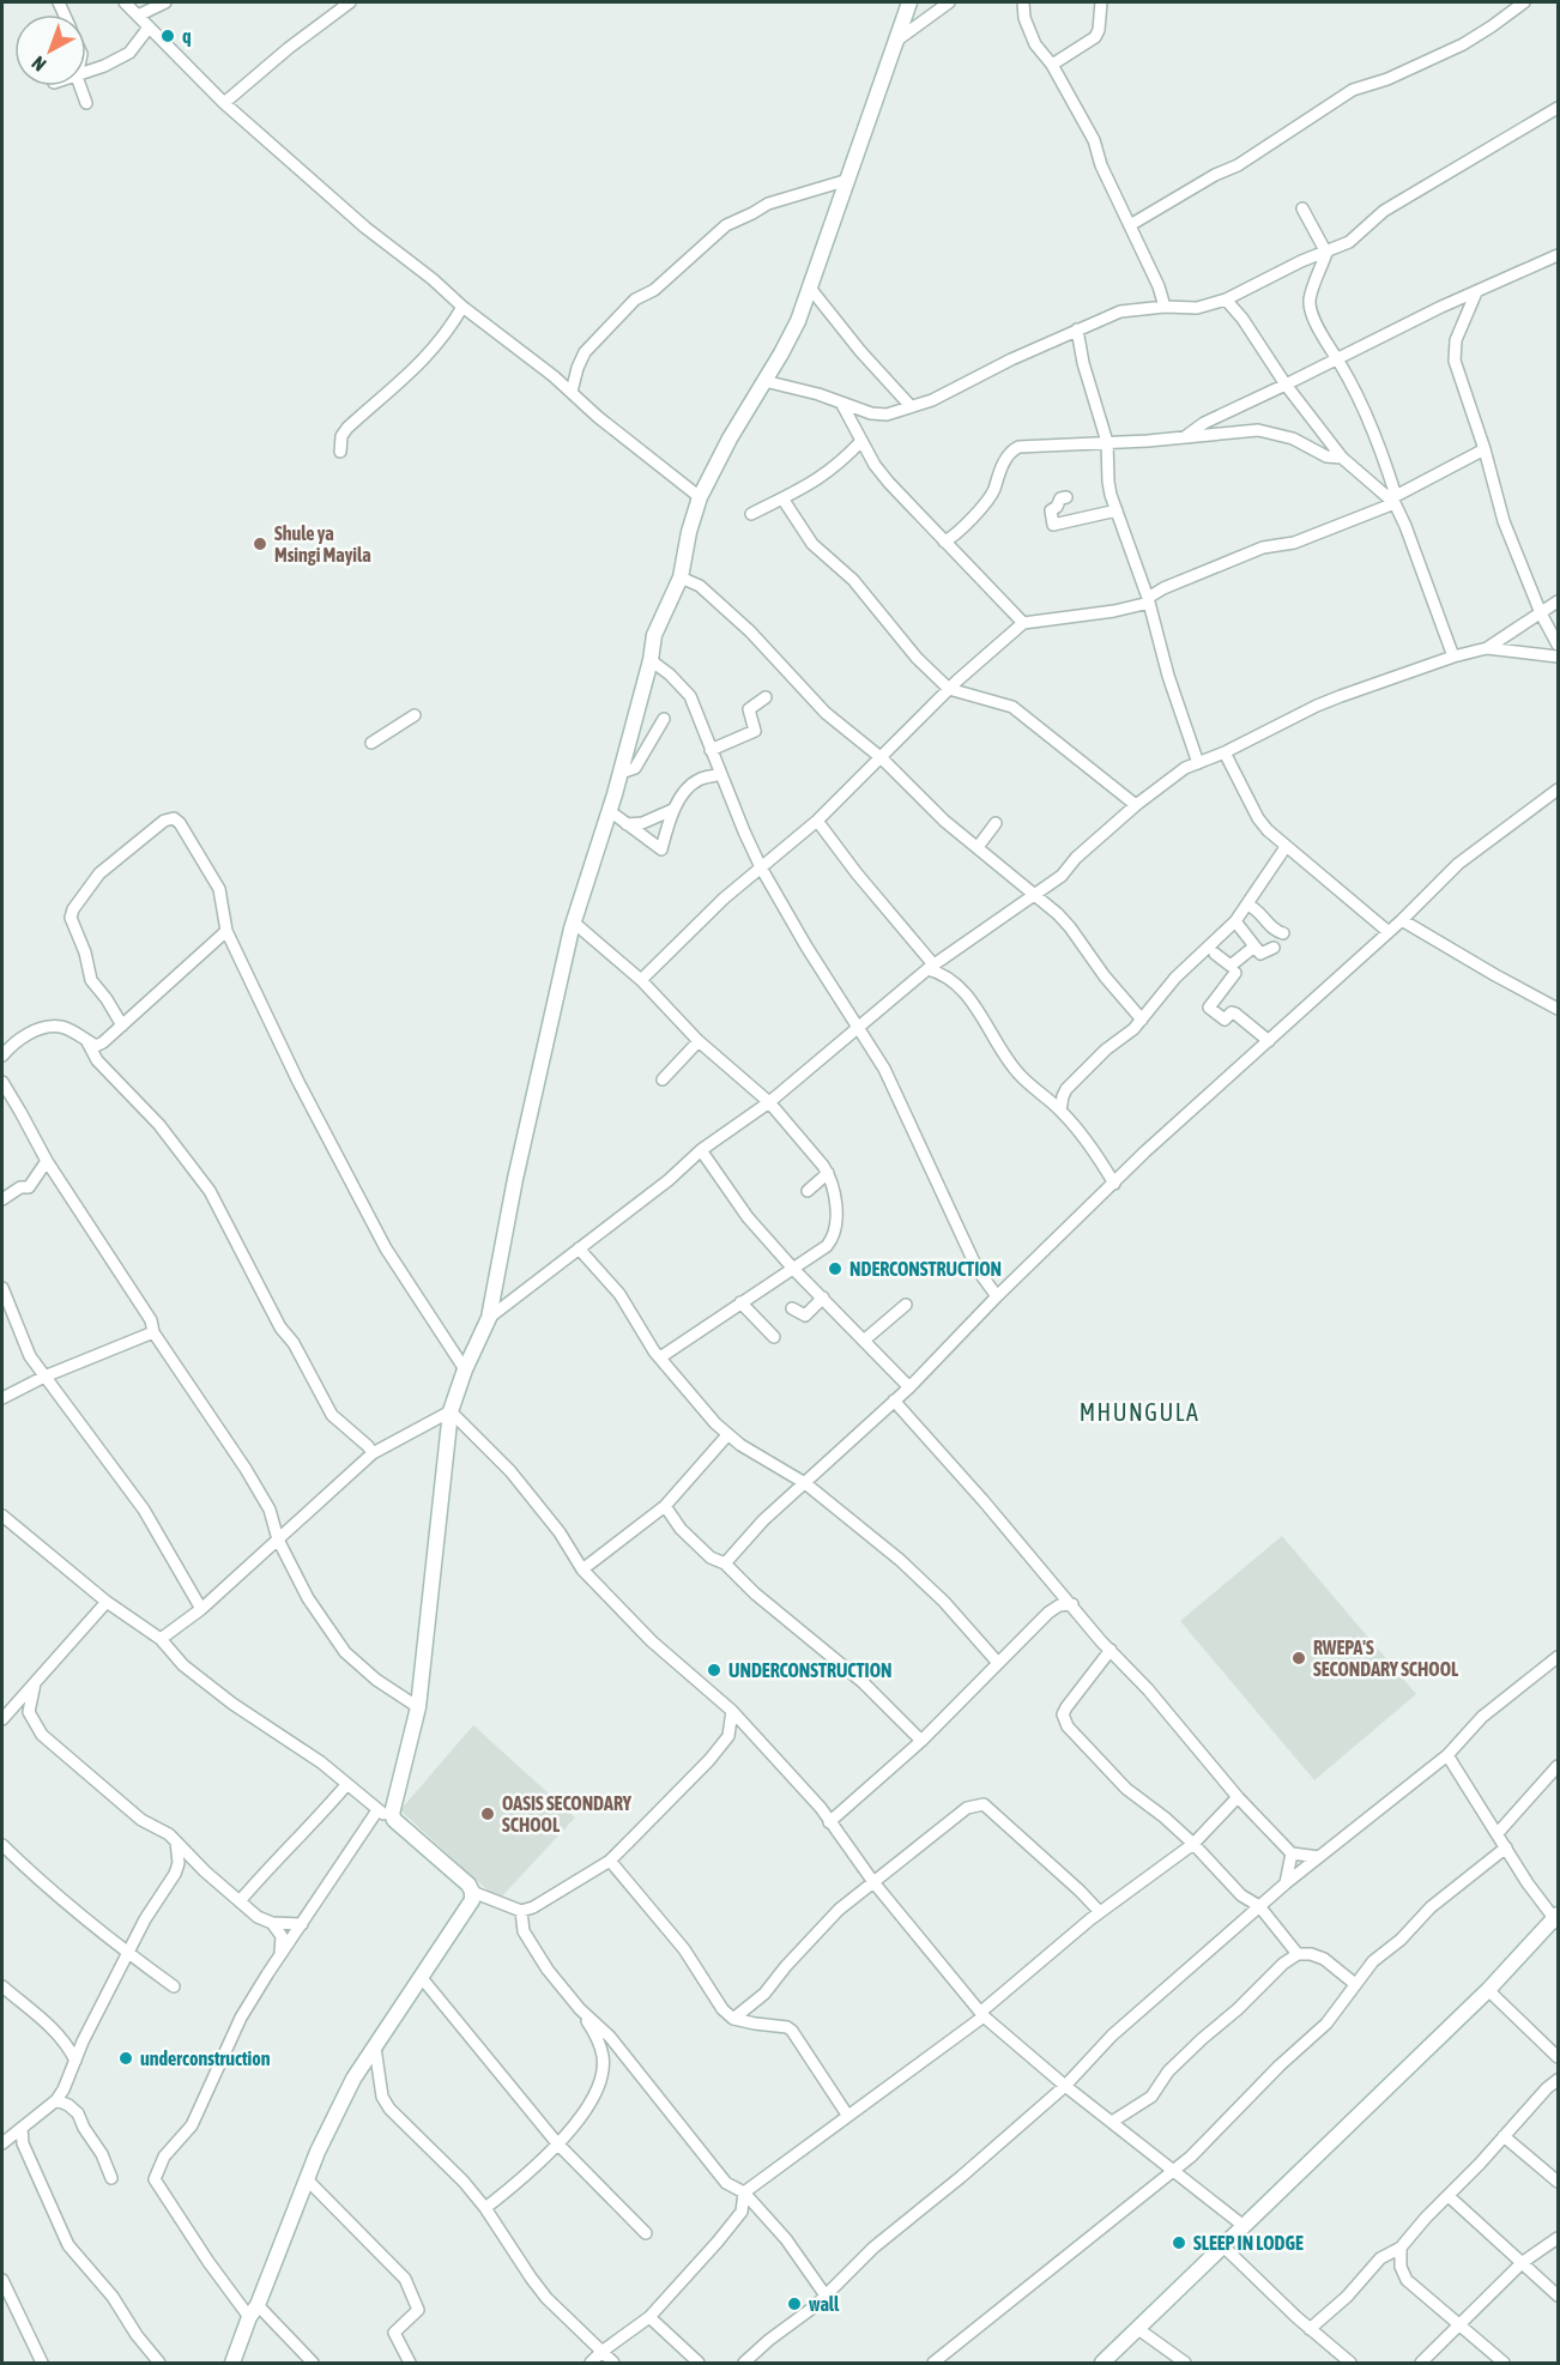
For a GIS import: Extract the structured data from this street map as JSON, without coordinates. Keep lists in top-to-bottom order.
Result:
{
  "districts": ["MHUNGULA"],
  "places": [
    "q",
    "Shule ya Msingi Mayila",
    "NDERCONSTRUCTION",
    "RWEPA'S SECONDARY SCHOOL",
    "UNDERCONSTRUCTION",
    "OASIS SECONDARY SCHOOL",
    "underconstruction",
    "SLEEP IN LODGE",
    "wall"
  ],
  "north": "bottom left"
}
